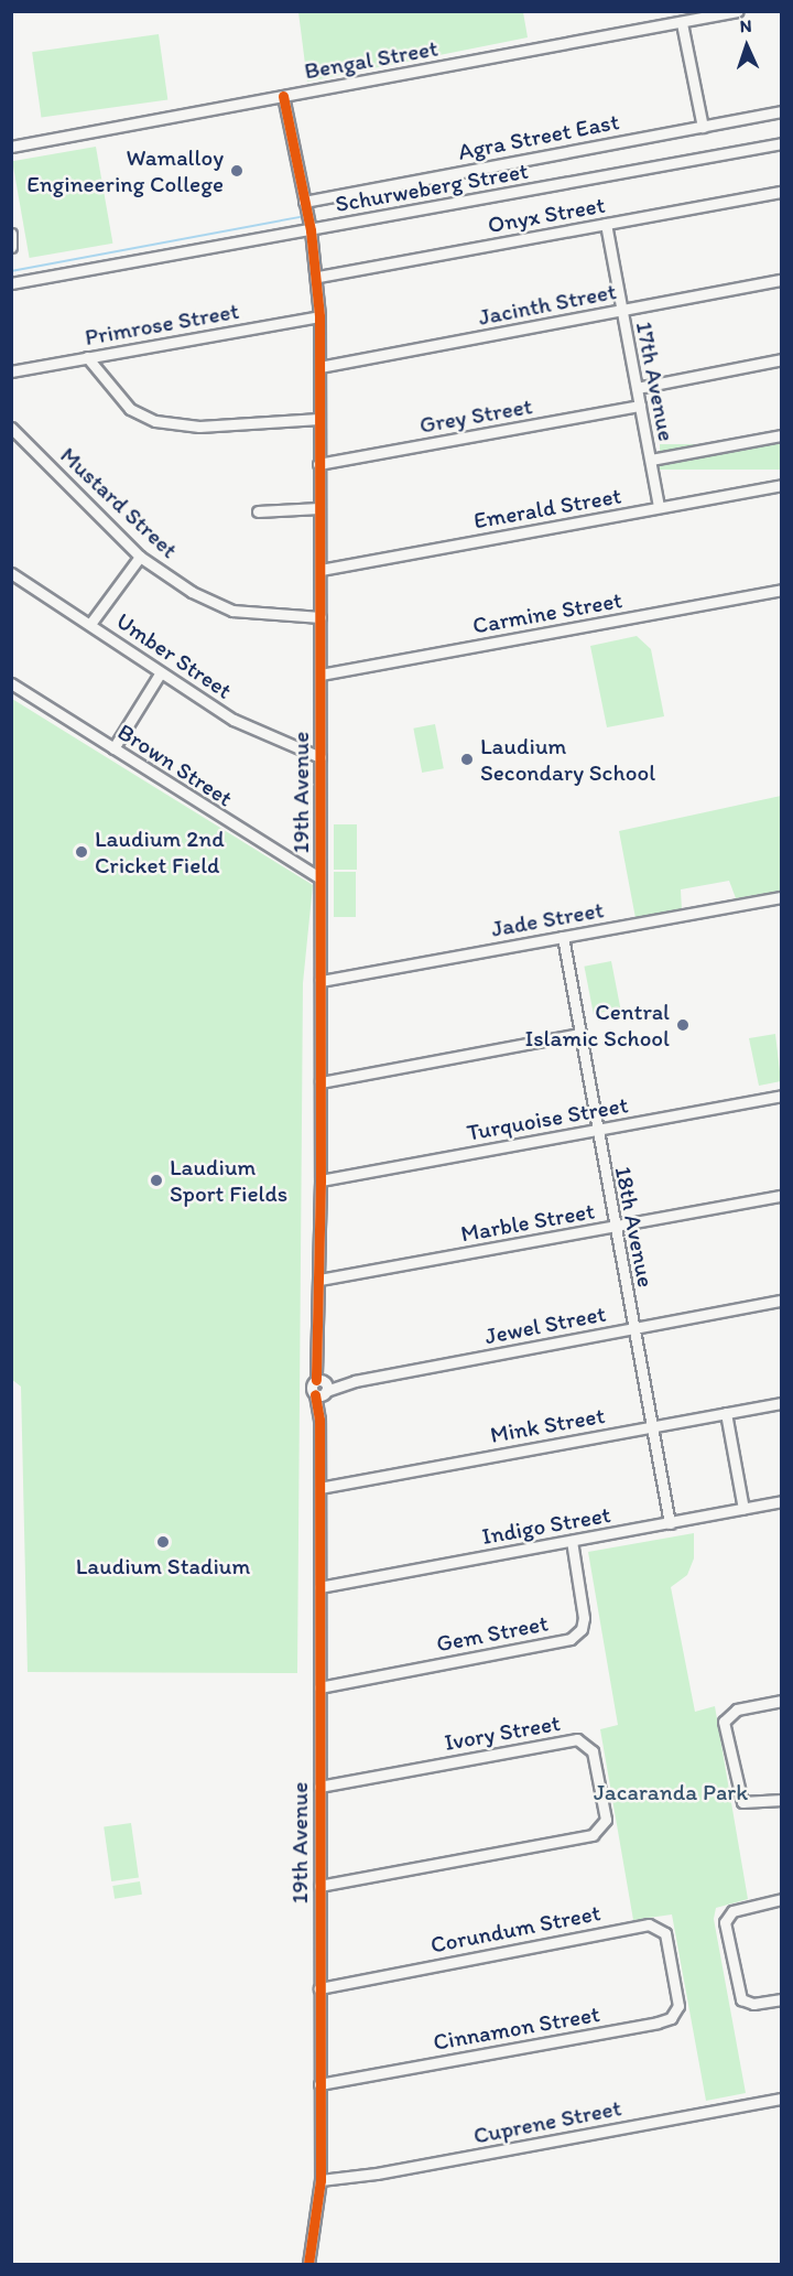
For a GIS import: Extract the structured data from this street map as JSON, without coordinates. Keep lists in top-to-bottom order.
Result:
{
  "streets": {
    "street": [
      "Bengal Street",
      "Agra Street East",
      "Schurweberg Street",
      "Onyx Street",
      "Jacinth Street",
      "Primrose Street",
      "17th Avenue",
      "Grey Street",
      "Mustard Street",
      "Emerald Street",
      "Carmine Street",
      "Umber Street",
      "Brown Street",
      "19th Avenue",
      "Jade Street",
      "Turquoise Street",
      "Marble Street",
      "18th Avenue",
      "Jewel Street",
      "Mink Street",
      "Indigo Street",
      "Gem Street",
      "Ivory Street",
      "Corundum Street",
      "Cinnamon Street",
      "Cuprene Street"
    ]
  },
  "crossings": [
    ["Bengal Street", "19th Avenue"],
    ["Agra Street East", "19th Avenue"],
    ["Schurweberg Street", "19th Avenue"],
    ["Onyx Street", "17th Avenue"],
    ["Onyx Street", "19th Avenue"],
    ["Jacinth Street", "17th Avenue"],
    ["Jacinth Street", "19th Avenue"],
    ["Primrose Street", "19th Avenue"],
    ["17th Avenue", "Grey Street"],
    ["17th Avenue", "Emerald Street"],
    ["Grey Street", "19th Avenue"],
    ["Mustard Street", "19th Avenue"],
    ["Emerald Street", "19th Avenue"],
    ["Carmine Street", "19th Avenue"],
    ["Umber Street", "19th Avenue"],
    ["Brown Street", "19th Avenue"],
    ["19th Avenue", "Jade Street"],
    ["19th Avenue", "Turquoise Street"],
    ["19th Avenue", "Marble Street"],
    ["19th Avenue", "Jewel Street"],
    ["19th Avenue", "Mink Street"],
    ["19th Avenue", "Indigo Street"],
    ["19th Avenue", "Gem Street"],
    ["19th Avenue", "Ivory Street"],
    ["19th Avenue", "Corundum Street"],
    ["19th Avenue", "Cinnamon Street"],
    ["19th Avenue", "Cuprene Street"],
    ["Jade Street", "18th Avenue"],
    ["Turquoise Street", "18th Avenue"],
    ["Marble Street", "18th Avenue"],
    ["18th Avenue", "Jewel Street"],
    ["18th Avenue", "Mink Street"],
    ["18th Avenue", "Indigo Street"],
    ["Indigo Street", "Gem Street"],
    ["Corundum Street", "Cinnamon Street"]
  ],
  "parks": ["Jacaranda Park"],
  "places": [
    "Wamalloy Engineering College",
    "Laudium Secondary School",
    "Laudium 2nd Cricket Field",
    "Central Islamic School",
    "Laudium Sport Fields",
    "Laudium Stadium"
  ],
  "north": "top"
}
